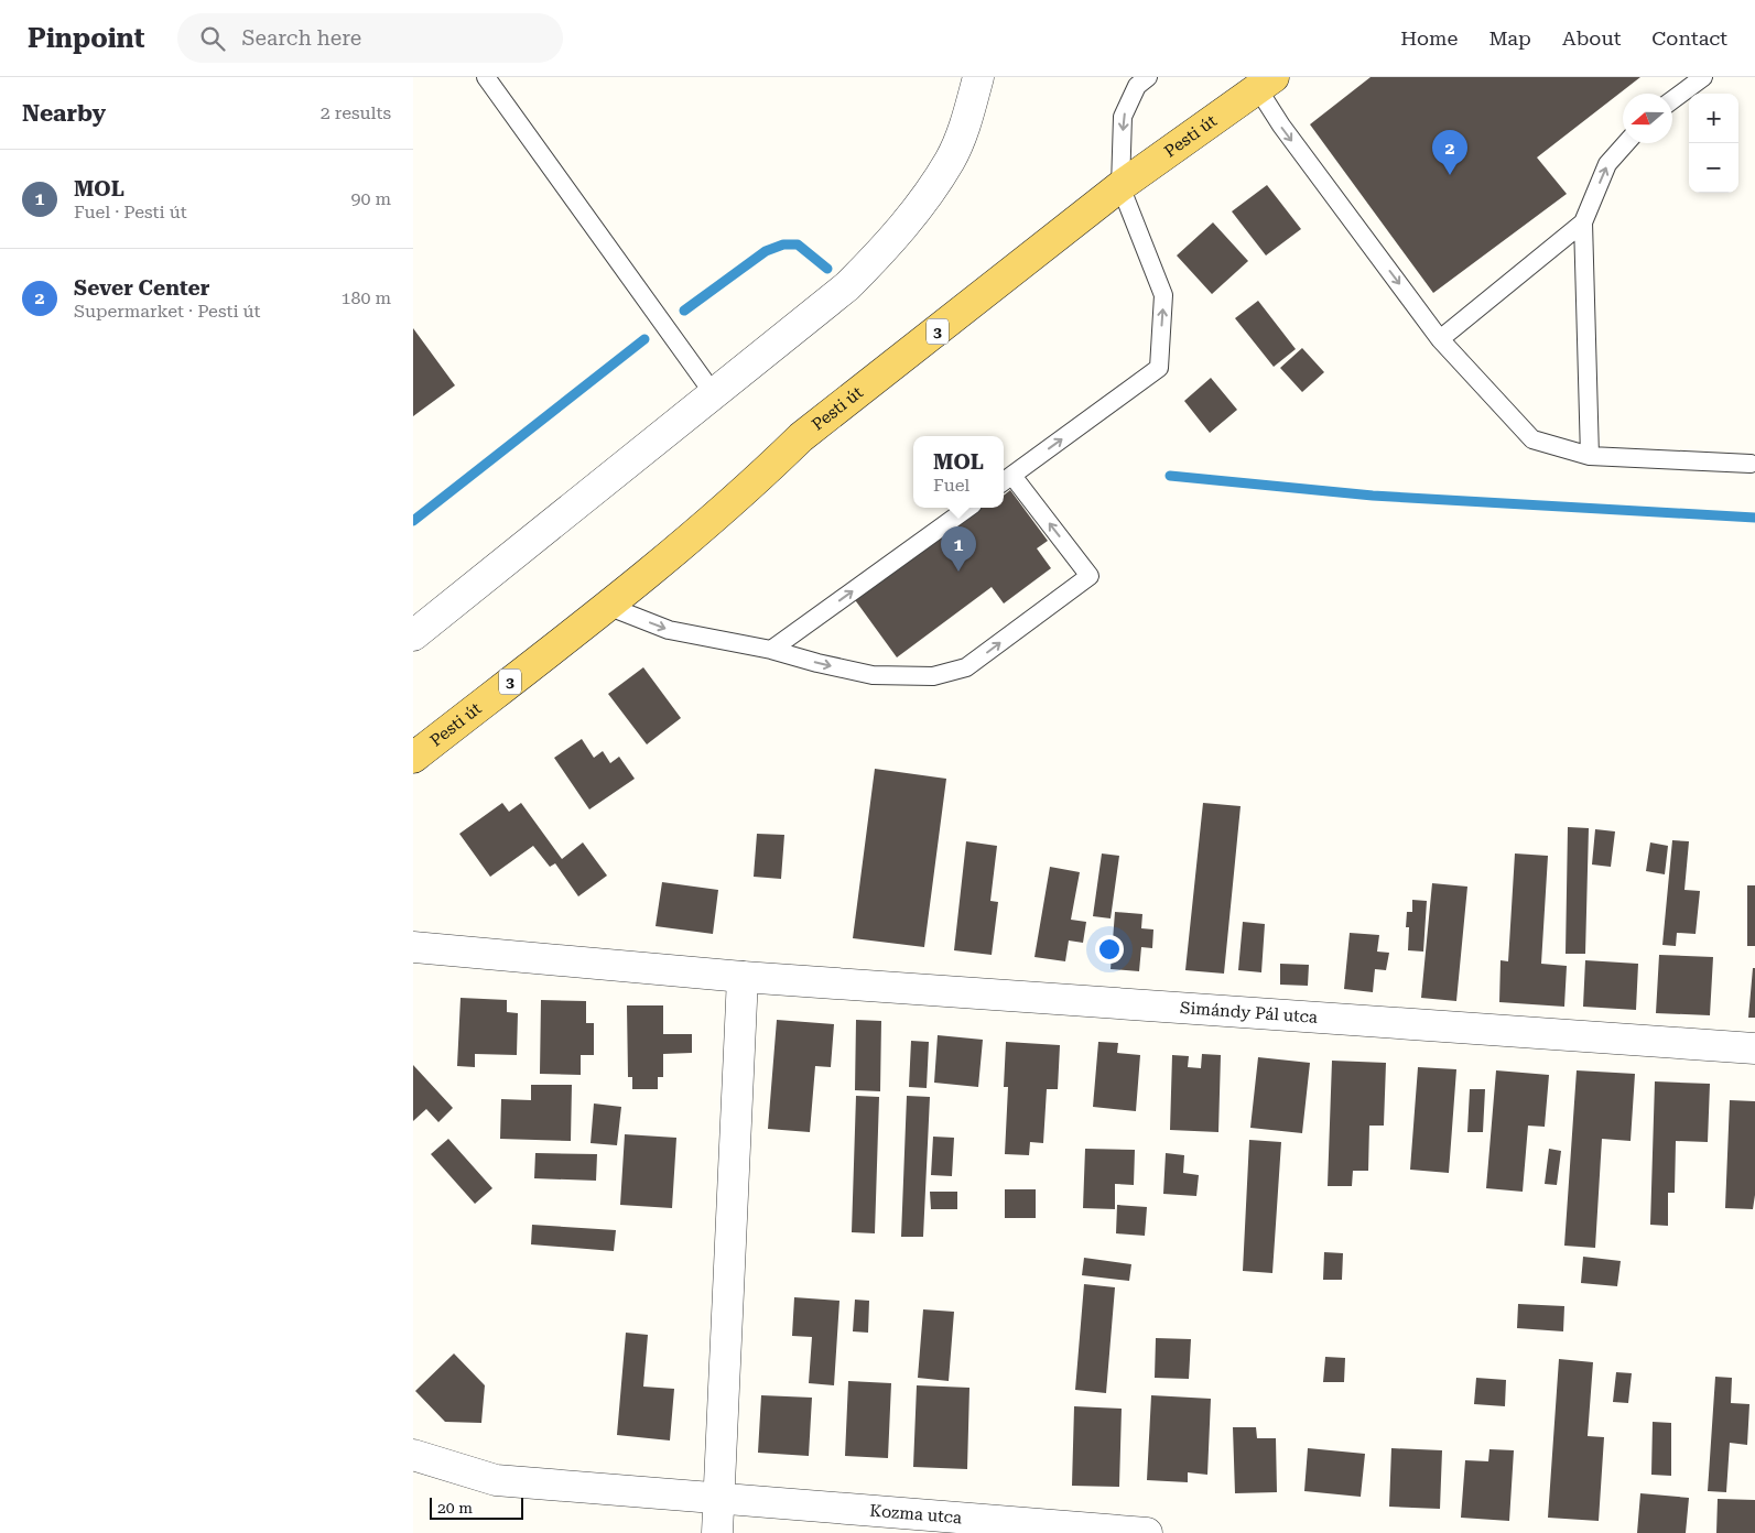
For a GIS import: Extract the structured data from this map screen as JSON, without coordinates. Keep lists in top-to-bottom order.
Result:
{
  "streets": {
    "main road": ["Pesti út", "3"],
    "street": ["Simándy Pál utca", "Kozma utca"]
  },
  "scale_bar": "20 m",
  "north": "left",
  "page": {
    "header": "Pinpoint",
    "search": "Search here",
    "nav": [
      "Home",
      "Map",
      "About",
      "Contact"
    ],
    "heading": ["Nearby", "2 results"],
    "map_buttons": ["+", "−"],
    "pins": ["2", "1"],
    "list": [
      {
        "mark": "1",
        "name": "MOL",
        "note": "Fuel · Pesti út",
        "value": "90 m"
      },
      {
        "mark": "2",
        "name": "Sever Center",
        "note": "Supermarket · Pesti út",
        "value": "180 m"
      }
    ],
    "popup": ["MOL", "Fuel"],
    "scale": "20 m"
  }
}
